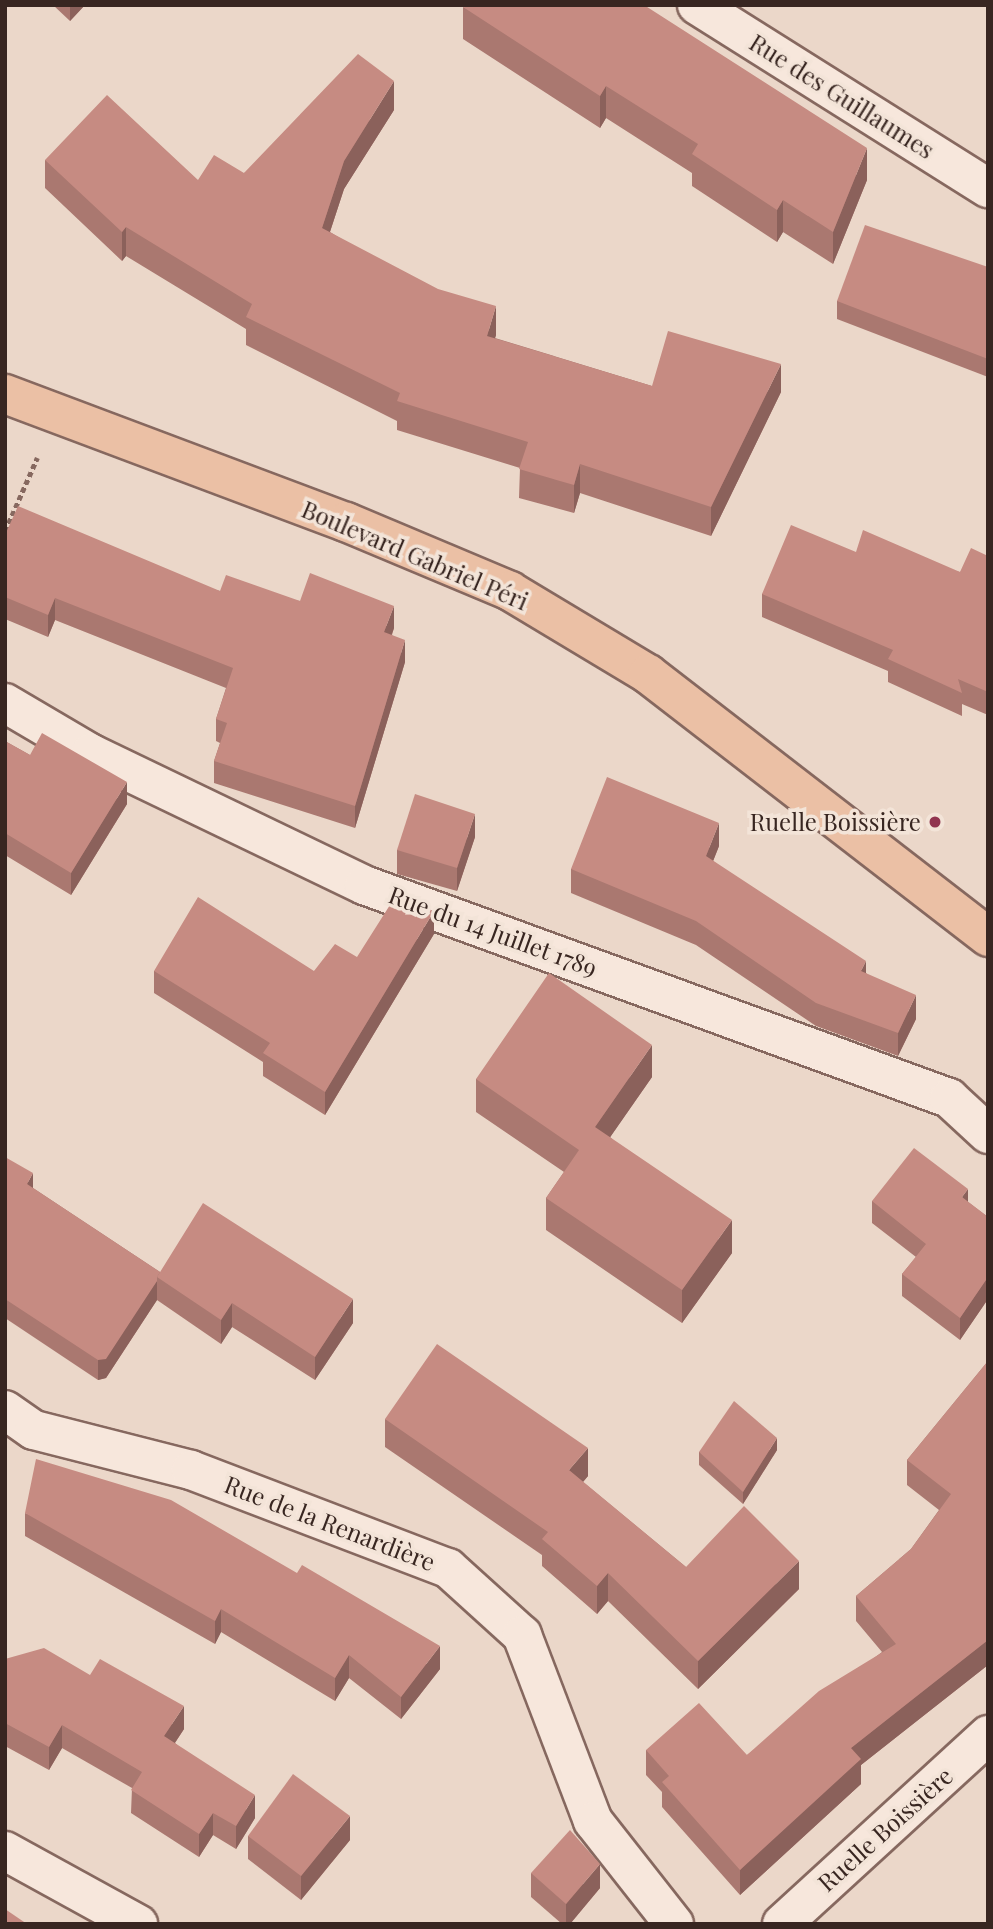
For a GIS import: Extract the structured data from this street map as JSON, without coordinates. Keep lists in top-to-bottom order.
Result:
{
  "streets": {
    "main road": ["Boulevard Gabriel Péri"],
    "street": [
      "Rue des Guillaumes",
      "Rue du 14 Juillet 1789",
      "Rue de la Renardière",
      "Ruelle Boissière"
    ]
  },
  "places": ["Ruelle Boissière"]
}
